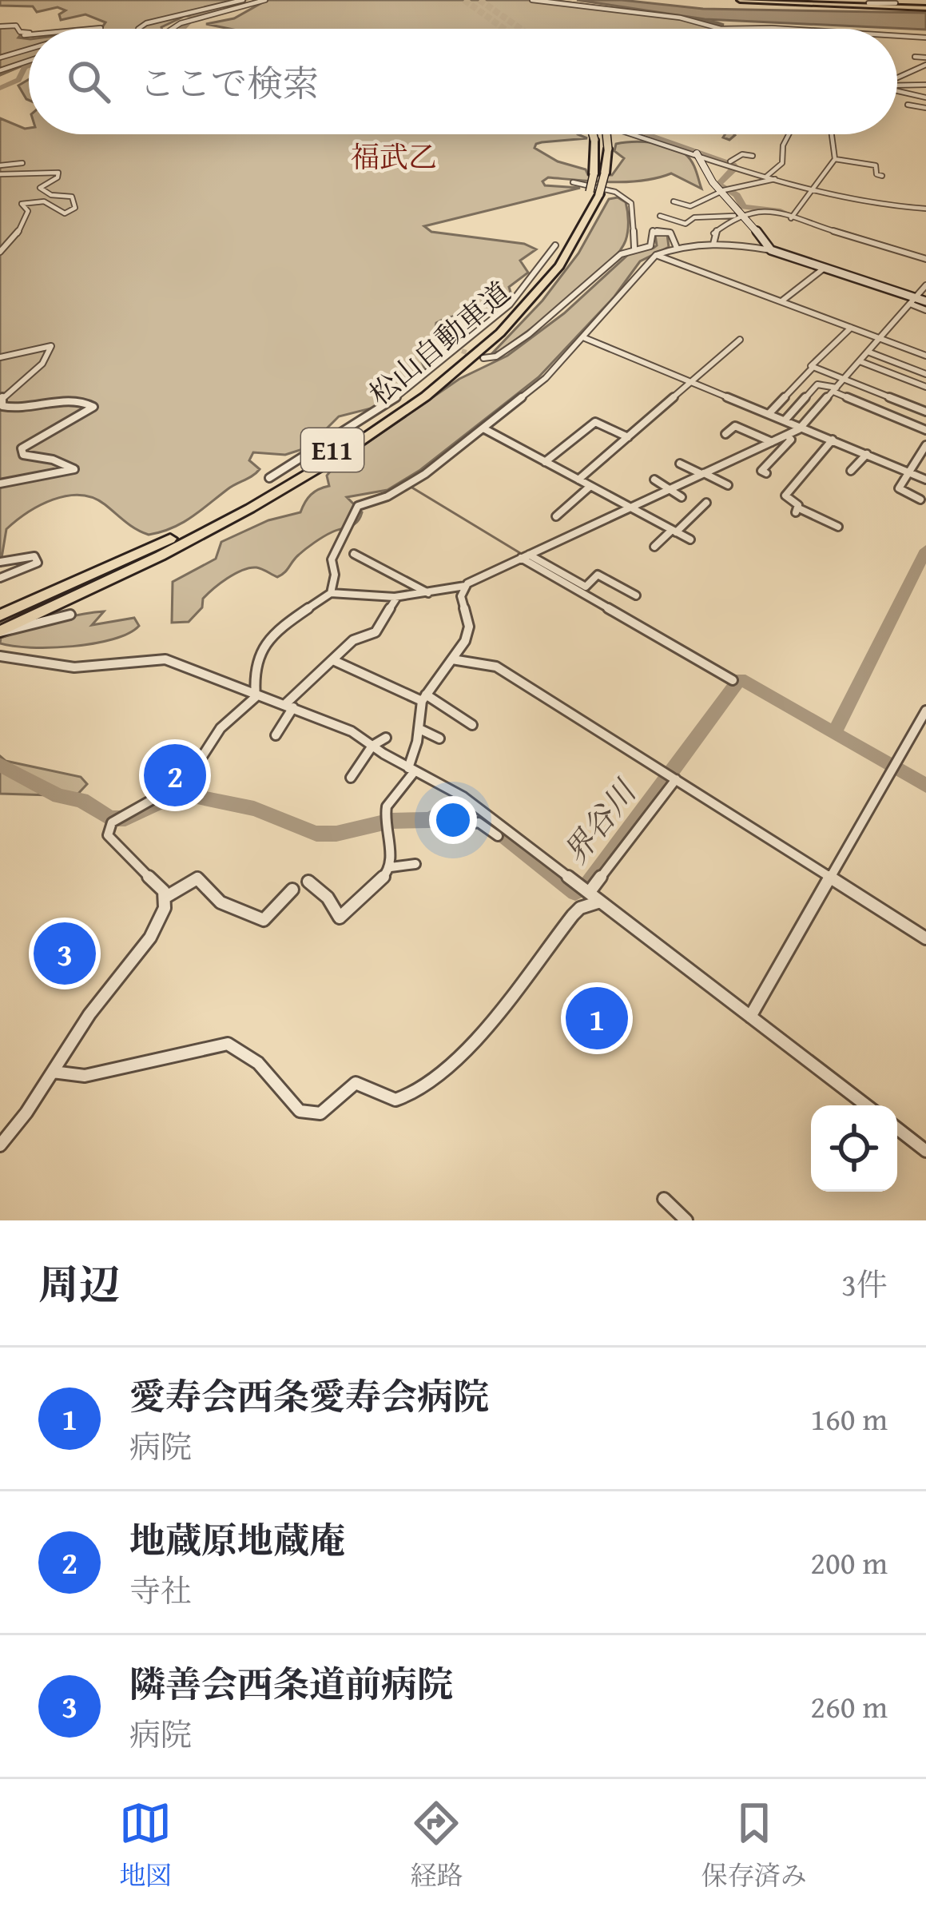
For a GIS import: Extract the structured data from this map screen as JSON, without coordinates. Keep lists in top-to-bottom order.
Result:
{
  "streets": {
    "highway": ["松山自動車道", "E11"]
  },
  "districts": ["福武乙"],
  "water": ["界谷川"],
  "page": {
    "search": "ここで検索",
    "pins": ["2", "3", "1"],
    "heading": ["周辺", "3件"],
    "list": [
      {
        "mark": "1",
        "name": "愛寿会西条愛寿会病院",
        "note": "病院",
        "value": "160 m"
      },
      {
        "mark": "2",
        "name": "地蔵原地蔵庵",
        "note": "寺社",
        "value": "200 m"
      },
      {
        "mark": "3",
        "name": "隣善会西条道前病院",
        "note": "病院",
        "value": "260 m"
      }
    ],
    "nav": ["地図", "経路", "保存済み"]
  }
}
